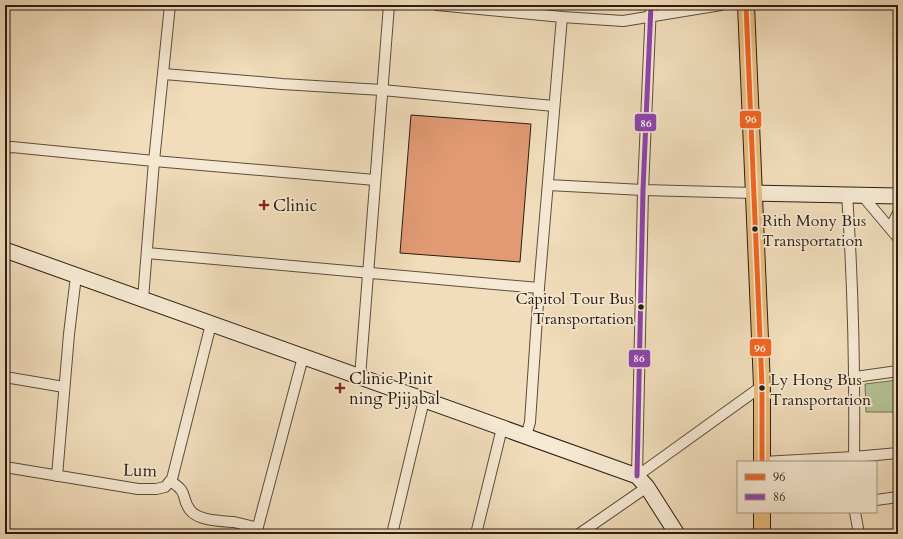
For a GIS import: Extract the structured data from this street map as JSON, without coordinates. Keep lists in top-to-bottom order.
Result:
{
  "streets": {
    "street": ["Lum"]
  },
  "places": {
    "health": ["Clinic", "Clinic Pinit ning Pjijabal"],
    "other": ["Rith Mony Bus Transportation", "Capitol Tour Bus Transportation", "Ly Hong Bus Transportation"]
  },
  "lines": ["transit line 96", "transit line 86"],
  "legend": ["96", "86"]
}
